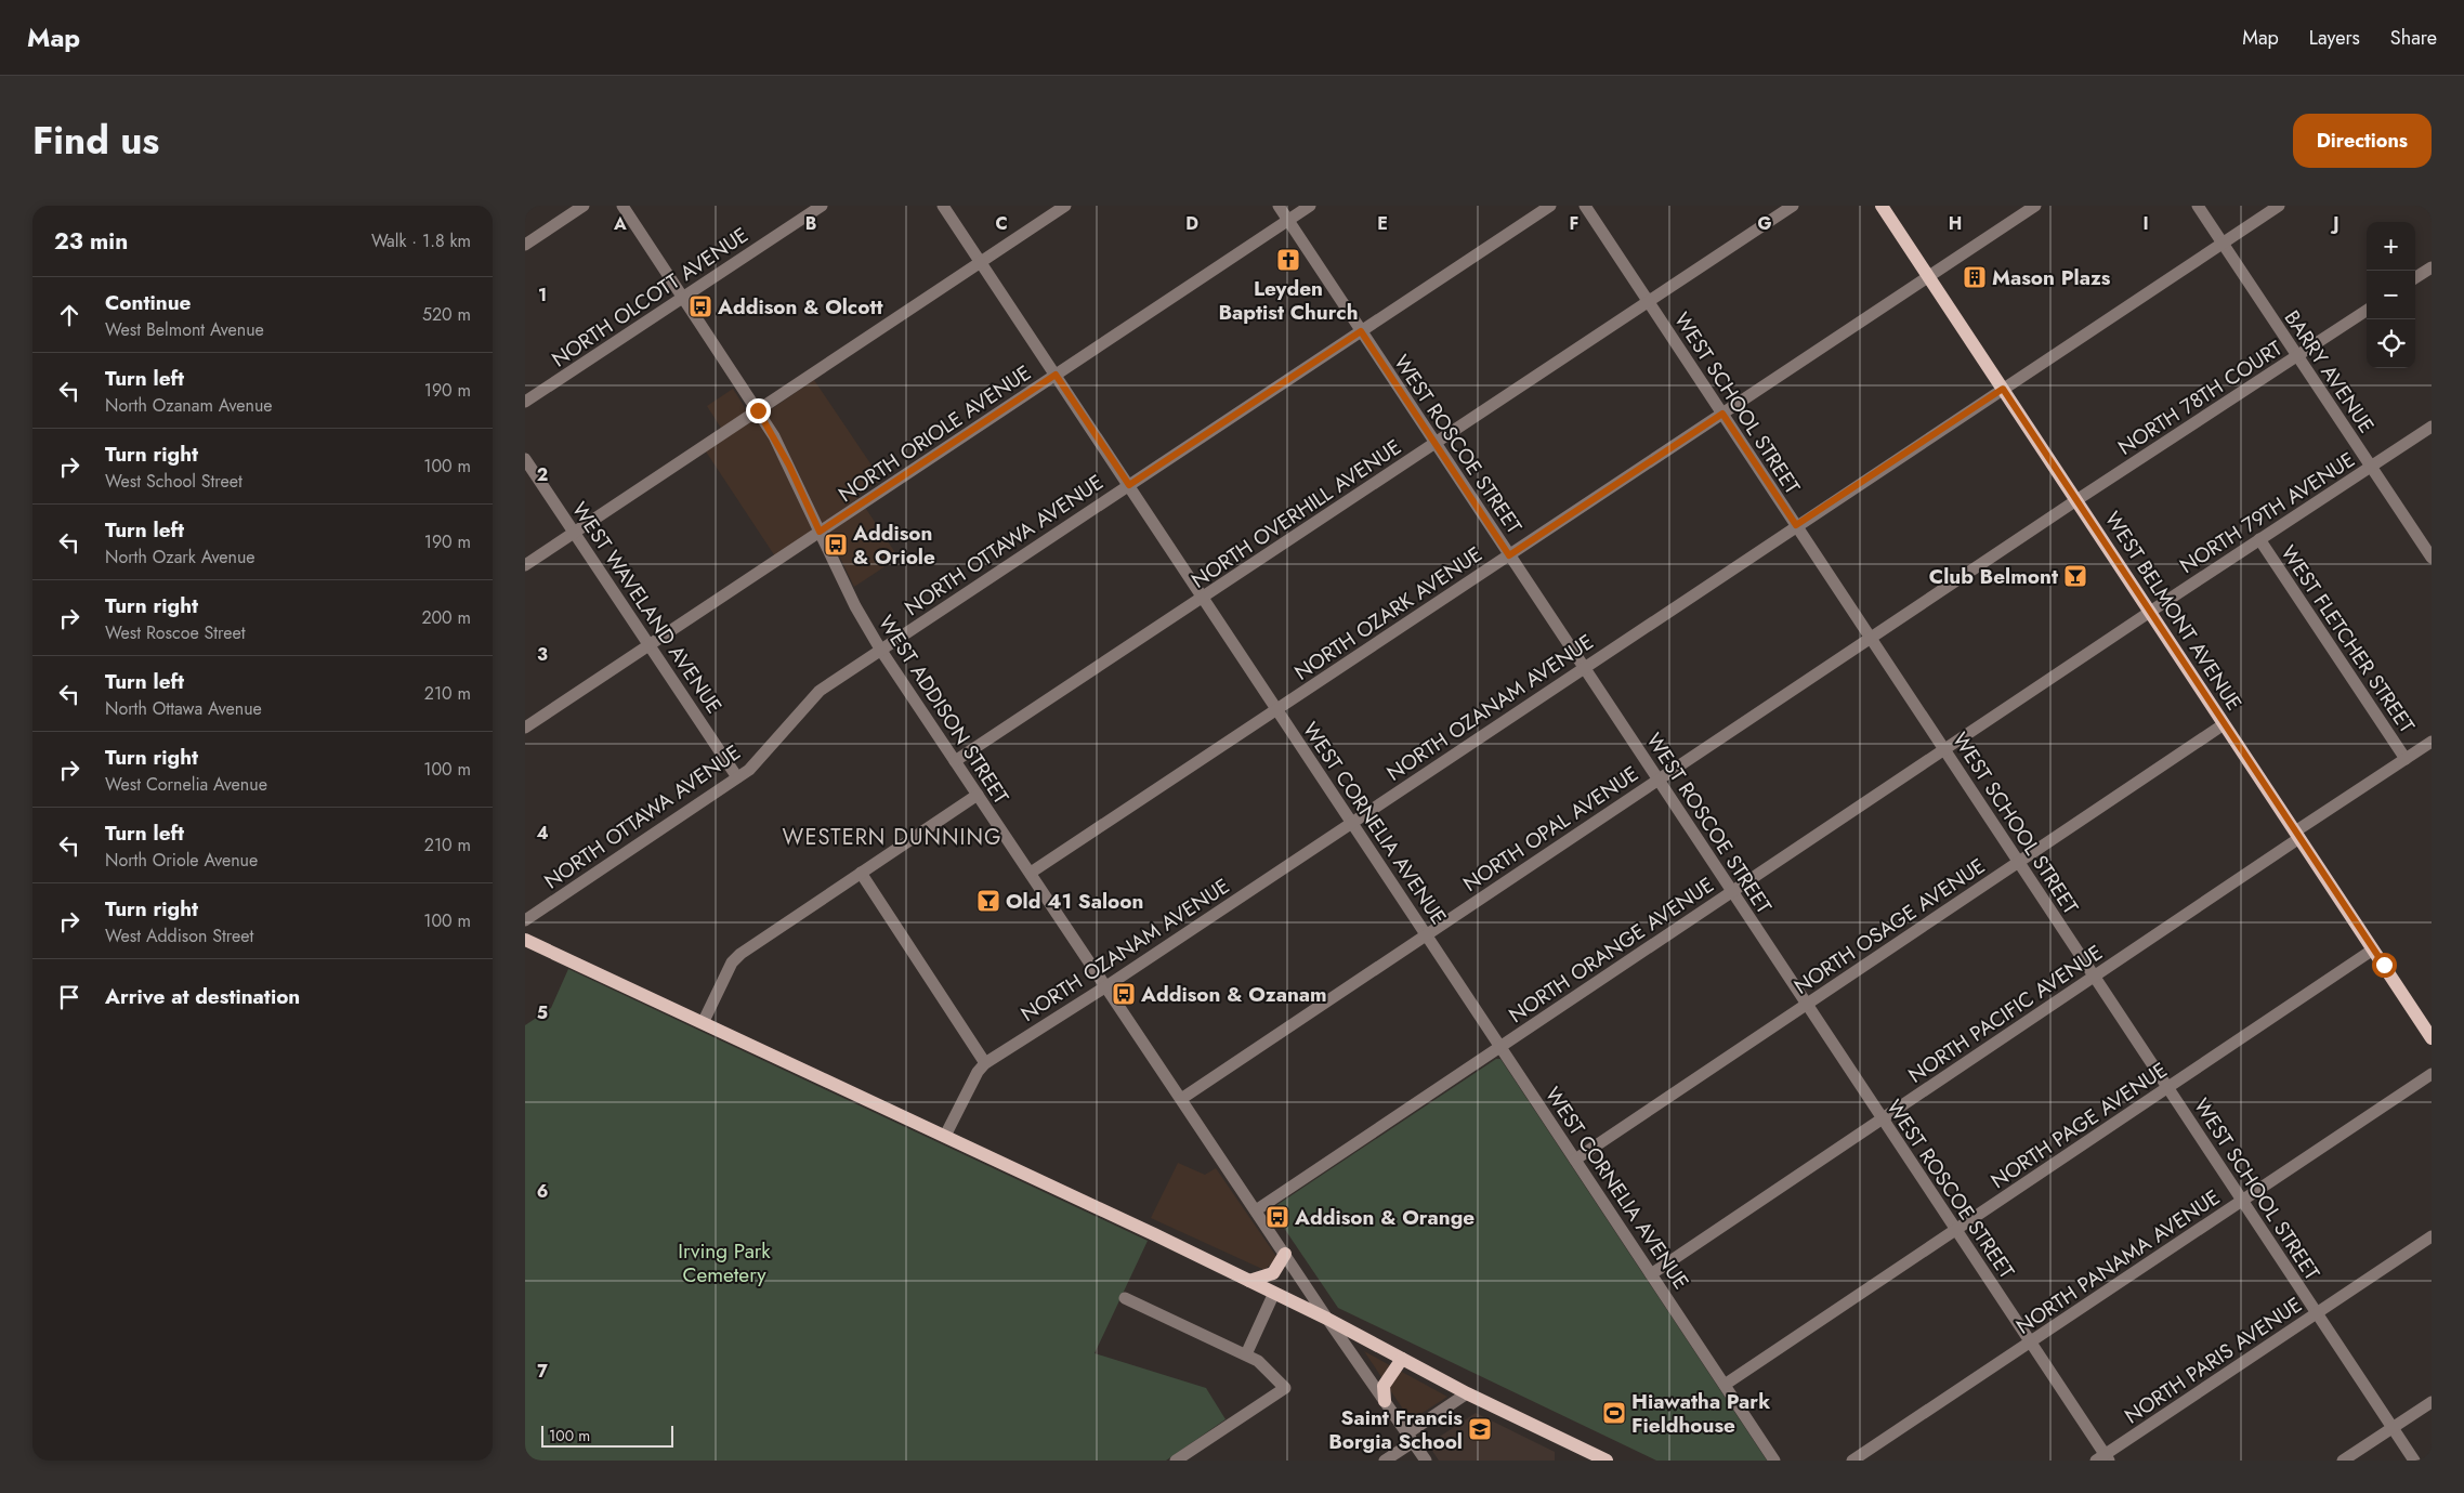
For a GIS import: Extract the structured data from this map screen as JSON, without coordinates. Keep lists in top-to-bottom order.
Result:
{
  "streets": {
    "main road": ["WEST BELMONT AVENUE"],
    "street": [
      "NORTH OLCOTT AVENUE",
      "BARRY AVENUE",
      "NORTH 78TH COURT",
      "WEST SCHOOL STREET",
      "NORTH ORIOLE AVENUE",
      "WEST ROSCOE STREET",
      "NORTH 79TH AVENUE",
      "NORTH OVERHILL AVENUE",
      "NORTH OTTAWA AVENUE",
      "WEST WAVELAND AVENUE",
      "NORTH OZARK AVENUE",
      "WEST FLETCHER STREET",
      "NORTH OZANAM AVENUE",
      "WEST ADDISON STREET",
      "WEST CORNELIA AVENUE",
      "NORTH OPAL AVENUE",
      "NORTH OSAGE AVENUE",
      "NORTH ORANGE AVENUE",
      "NORTH PACIFIC AVENUE",
      "NORTH PAGE AVENUE",
      "NORTH PANAMA AVENUE",
      "NORTH PARIS AVENUE"
    ]
  },
  "crossings": [
    ["NORTH OLCOTT AVENUE", "WEST ADDISON STREET"],
    ["BARRY AVENUE", "NORTH 78TH COURT"],
    ["BARRY AVENUE", "NORTH 79TH AVENUE"],
    ["BARRY AVENUE", "NORTH OZANAM AVENUE"],
    ["NORTH 78TH COURT", "WEST BELMONT AVENUE"],
    ["NORTH 78TH COURT", "NORTH OPAL AVENUE"],
    ["WEST SCHOOL STREET", "NORTH OVERHILL AVENUE"],
    ["WEST SCHOOL STREET", "NORTH OZARK AVENUE"],
    ["WEST SCHOOL STREET", "NORTH OZANAM AVENUE"],
    ["WEST SCHOOL STREET", "NORTH OPAL AVENUE"],
    ["WEST SCHOOL STREET", "NORTH OSAGE AVENUE"],
    ["WEST SCHOOL STREET", "NORTH ORANGE AVENUE"],
    ["WEST SCHOOL STREET", "NORTH PACIFIC AVENUE"],
    ["WEST SCHOOL STREET", "NORTH PAGE AVENUE"],
    ["WEST SCHOOL STREET", "NORTH PANAMA AVENUE"],
    ["WEST SCHOOL STREET", "NORTH PARIS AVENUE"],
    ["NORTH ORIOLE AVENUE", "WEST ROSCOE STREET"],
    ["NORTH ORIOLE AVENUE", "WEST WAVELAND AVENUE"],
    ["NORTH ORIOLE AVENUE", "WEST ADDISON STREET"],
    ["NORTH ORIOLE AVENUE", "WEST CORNELIA AVENUE"],
    ["WEST ROSCOE STREET", "NORTH OVERHILL AVENUE"],
    ["WEST ROSCOE STREET", "NORTH OTTAWA AVENUE"],
    ["WEST ROSCOE STREET", "NORTH OZARK AVENUE"],
    ["WEST ROSCOE STREET", "NORTH OZANAM AVENUE"],
    ["WEST ROSCOE STREET", "NORTH OPAL AVENUE"],
    ["WEST ROSCOE STREET", "NORTH OSAGE AVENUE"],
    ["WEST ROSCOE STREET", "NORTH ORANGE AVENUE"],
    ["WEST ROSCOE STREET", "NORTH PACIFIC AVENUE"],
    ["WEST ROSCOE STREET", "NORTH PAGE AVENUE"],
    ["WEST ROSCOE STREET", "NORTH PANAMA AVENUE"],
    ["WEST ROSCOE STREET", "NORTH PARIS AVENUE"],
    ["NORTH 79TH AVENUE", "WEST BELMONT AVENUE"],
    ["NORTH 79TH AVENUE", "WEST FLETCHER STREET"],
    ["NORTH 79TH AVENUE", "NORTH ORANGE AVENUE"],
    ["NORTH OVERHILL AVENUE", "WEST ADDISON STREET"],
    ["NORTH OVERHILL AVENUE", "WEST CORNELIA AVENUE"],
    ["NORTH OTTAWA AVENUE", "WEST WAVELAND AVENUE"],
    ["NORTH OTTAWA AVENUE", "WEST ADDISON STREET"],
    ["NORTH OTTAWA AVENUE", "WEST CORNELIA AVENUE"],
    ["WEST BELMONT AVENUE", "NORTH OZARK AVENUE"],
    ["WEST BELMONT AVENUE", "NORTH OZANAM AVENUE"],
    ["WEST BELMONT AVENUE", "NORTH OPAL AVENUE"],
    ["WEST BELMONT AVENUE", "NORTH OSAGE AVENUE"],
    ["WEST BELMONT AVENUE", "NORTH ORANGE AVENUE"],
    ["WEST BELMONT AVENUE", "NORTH PACIFIC AVENUE"],
    ["WEST BELMONT AVENUE", "NORTH PAGE AVENUE"],
    ["NORTH OZARK AVENUE", "WEST ADDISON STREET"],
    ["NORTH OZARK AVENUE", "WEST CORNELIA AVENUE"],
    ["WEST FLETCHER STREET", "NORTH PACIFIC AVENUE"],
    ["NORTH OZANAM AVENUE", "WEST ADDISON STREET"],
    ["NORTH OZANAM AVENUE", "WEST CORNELIA AVENUE"],
    ["WEST ADDISON STREET", "NORTH OPAL AVENUE"],
    ["WEST ADDISON STREET", "NORTH ORANGE AVENUE"],
    ["WEST CORNELIA AVENUE", "NORTH OPAL AVENUE"],
    ["WEST CORNELIA AVENUE", "NORTH OSAGE AVENUE"],
    ["WEST CORNELIA AVENUE", "NORTH ORANGE AVENUE"],
    ["WEST CORNELIA AVENUE", "NORTH PACIFIC AVENUE"],
    ["WEST CORNELIA AVENUE", "NORTH PAGE AVENUE"]
  ],
  "districts": ["WESTERN DUNNING"],
  "parks": ["Irving Park Cemetery"],
  "places": {
    "church": ["Leyden Baptist Church"],
    "building": ["Mason Plazs"],
    "bus stop": [
      "Addison & Olcott",
      "Addison & Oriole",
      "Addison & Ozanam",
      "Addison & Orange"
    ],
    "bar": ["Club Belmont", "Old 41 Saloon"],
    "sports": ["Hiawatha Park Fieldhouse"],
    "school or university": ["Saint Francis Borgia School"]
  },
  "scale_bar": "100 m",
  "page": {
    "header": "Map",
    "nav": ["Map", "Layers", "Share"],
    "title": "Find us",
    "buttons": "Directions",
    "heading": ["23 min", "Walk · 1.8 km"],
    "map_buttons": ["+", "−"],
    "list": [
      ["Continue", "West Belmont Avenue", "520 m"],
      ["Turn left", "North Ozanam Avenue", "190 m"],
      ["Turn right", "West School Street", "100 m"],
      ["Turn left", "North Ozark Avenue", "190 m"],
      ["Turn right", "West Roscoe Street", "200 m"],
      ["Turn left", "North Ottawa Avenue", "210 m"],
      ["Turn right", "West Cornelia Avenue", "100 m"],
      ["Turn left", "North Oriole Avenue", "210 m"],
      ["Turn right", "West Addison Street", "100 m"],
      "Arrive at destination"
    ],
    "scale": "100 m"
  },
  "grid": {
    "columns": [
      "A",
      "B",
      "C",
      "D",
      "E",
      "F",
      "G",
      "H",
      "I",
      "J"
    ],
    "rows": [
      "1",
      "2",
      "3",
      "4",
      "5",
      "6",
      "7"
    ]
  }
}
